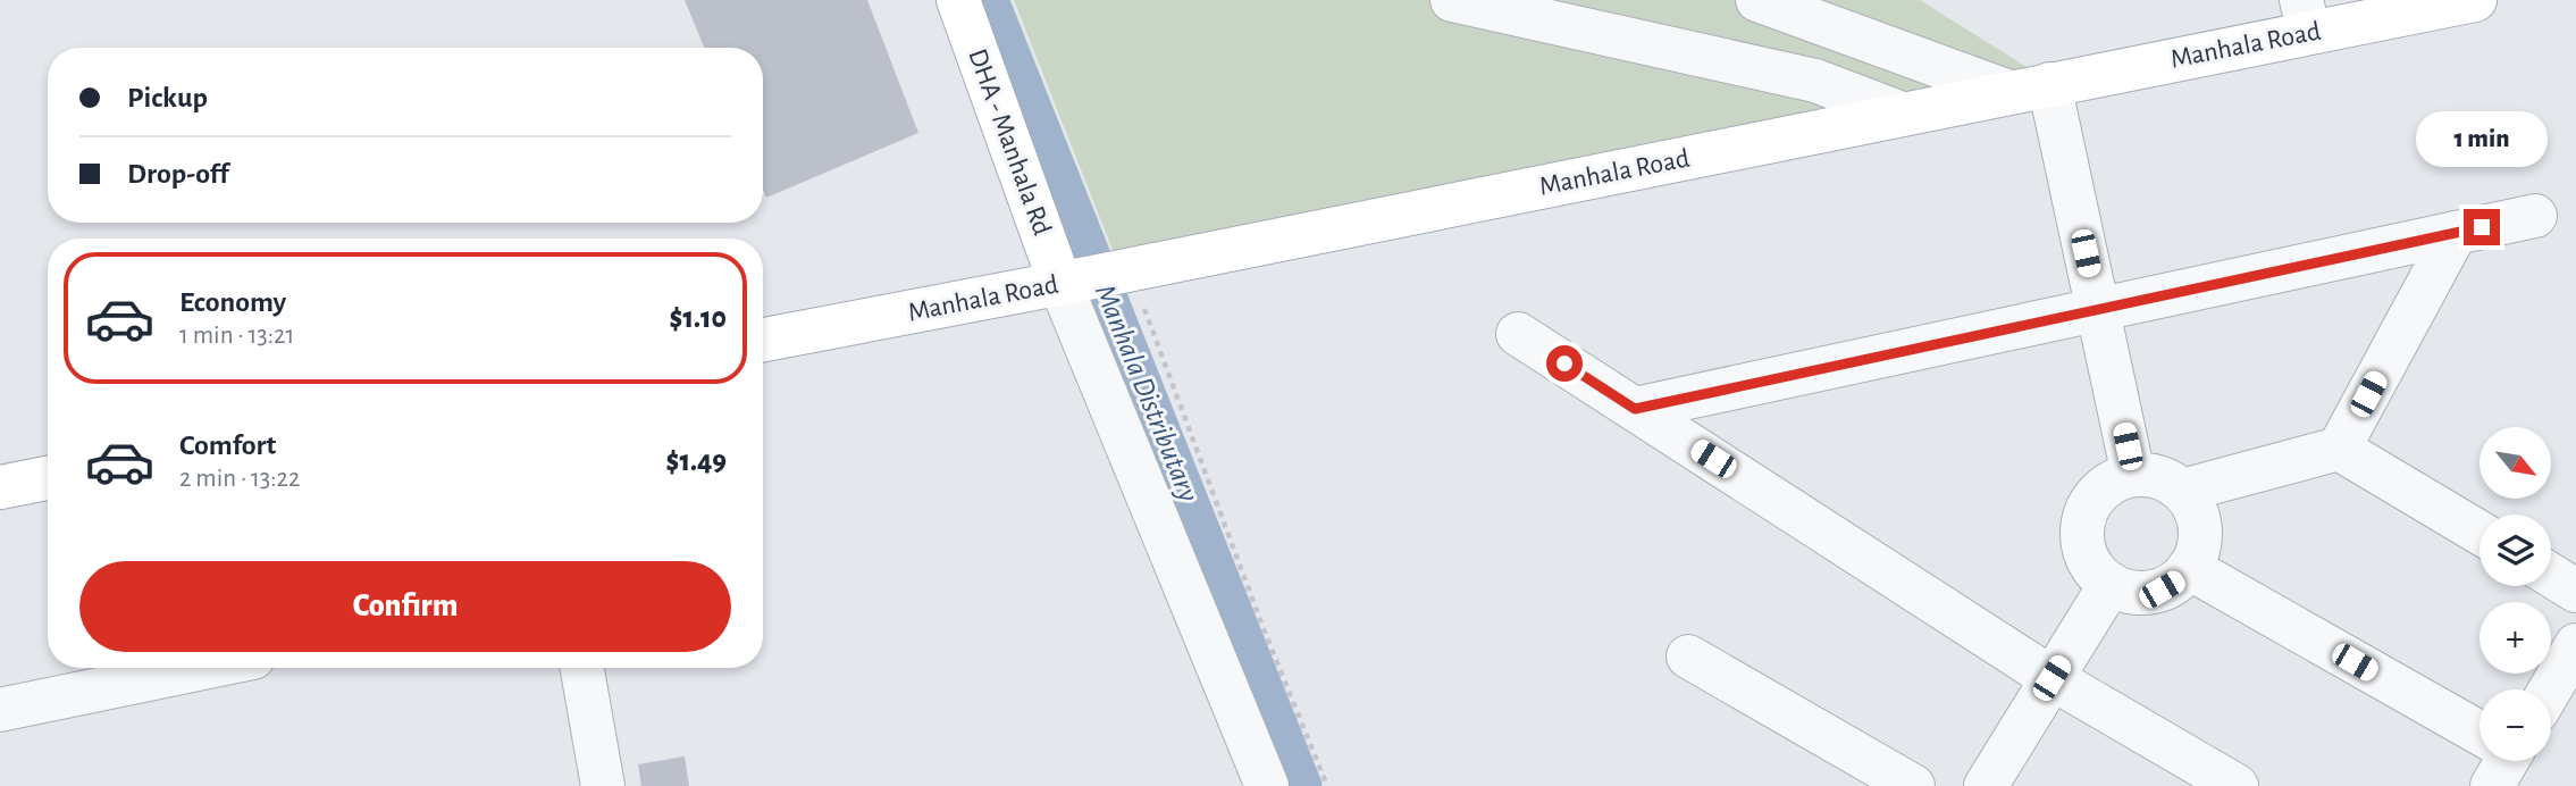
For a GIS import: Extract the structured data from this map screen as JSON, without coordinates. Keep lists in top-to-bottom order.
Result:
{
  "streets": {
    "main road": ["Manhala Road", "DHA - Manhala Rd"]
  },
  "crossings": [
    ["Manhala Road", "DHA - Manhala Rd"]
  ],
  "water": ["Manhala Distributary"],
  "north": "bottom right",
  "page": {
    "banner": ["Pickup", "Drop-off"],
    "bubble": "1 min",
    "list": [
      {
        "name": "Economy",
        "note": "1 min · 13:21",
        "value": "$1.10"
      },
      {
        "name": "Comfort",
        "note": "2 min · 13:22",
        "value": "$1.49"
      }
    ],
    "map_buttons": ["+", "−"],
    "buttons": "Confirm"
  }
}
